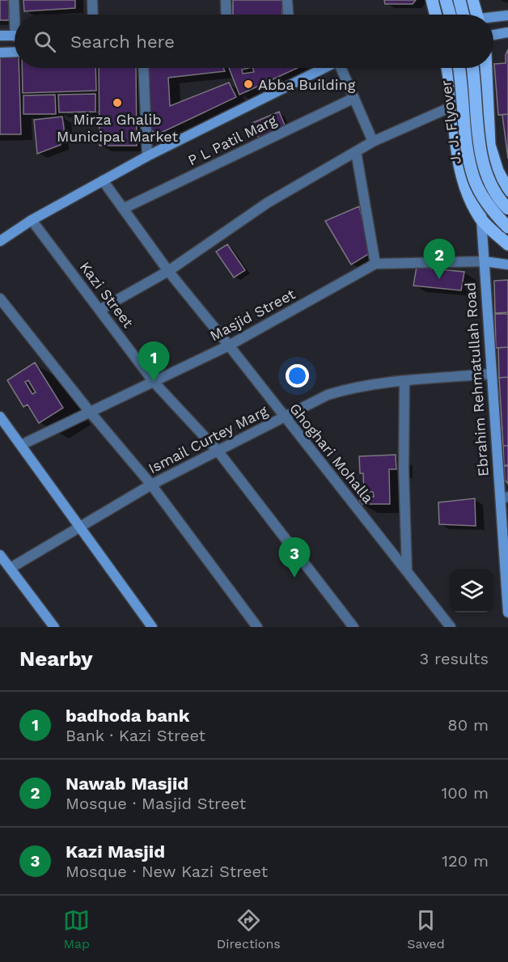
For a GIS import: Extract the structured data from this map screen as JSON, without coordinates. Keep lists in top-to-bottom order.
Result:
{
  "streets": {
    "main road": ["J. J. Flyover"],
    "street": [
      "P L Patil Marg",
      "Kazi Street",
      "Masjid Street",
      "Ebrahim Rehmatullah Road",
      "Ismail Curtey Marg",
      "Ghoghari Mohalla"
    ]
  },
  "crossings": [
    ["P L Patil Marg", "Ghoghari Mohalla"],
    ["Kazi Street", "Masjid Street"],
    ["Kazi Street", "Ismail Curtey Marg"],
    ["Masjid Street", "Ebrahim Rehmatullah Road"],
    ["Masjid Street", "Ghoghari Mohalla"],
    ["Ebrahim Rehmatullah Road", "Ismail Curtey Marg"],
    ["Ismail Curtey Marg", "Ghoghari Mohalla"]
  ],
  "places": ["Abba Building", "Mirza Ghalib Municipal Market"],
  "page": {
    "search": "Search here",
    "pins": ["2", "1", "3"],
    "heading": ["Nearby", "3 results"],
    "list": [
      {
        "mark": "1",
        "name": "badhoda bank",
        "note": "Bank · Kazi Street",
        "value": "80 m"
      },
      {
        "mark": "2",
        "name": "Nawab Masjid",
        "note": "Mosque · Masjid Street",
        "value": "100 m"
      },
      {
        "mark": "3",
        "name": "Kazi Masjid",
        "note": "Mosque · New Kazi Street",
        "value": "120 m"
      }
    ],
    "nav": ["Map", "Directions", "Saved"]
  }
}
